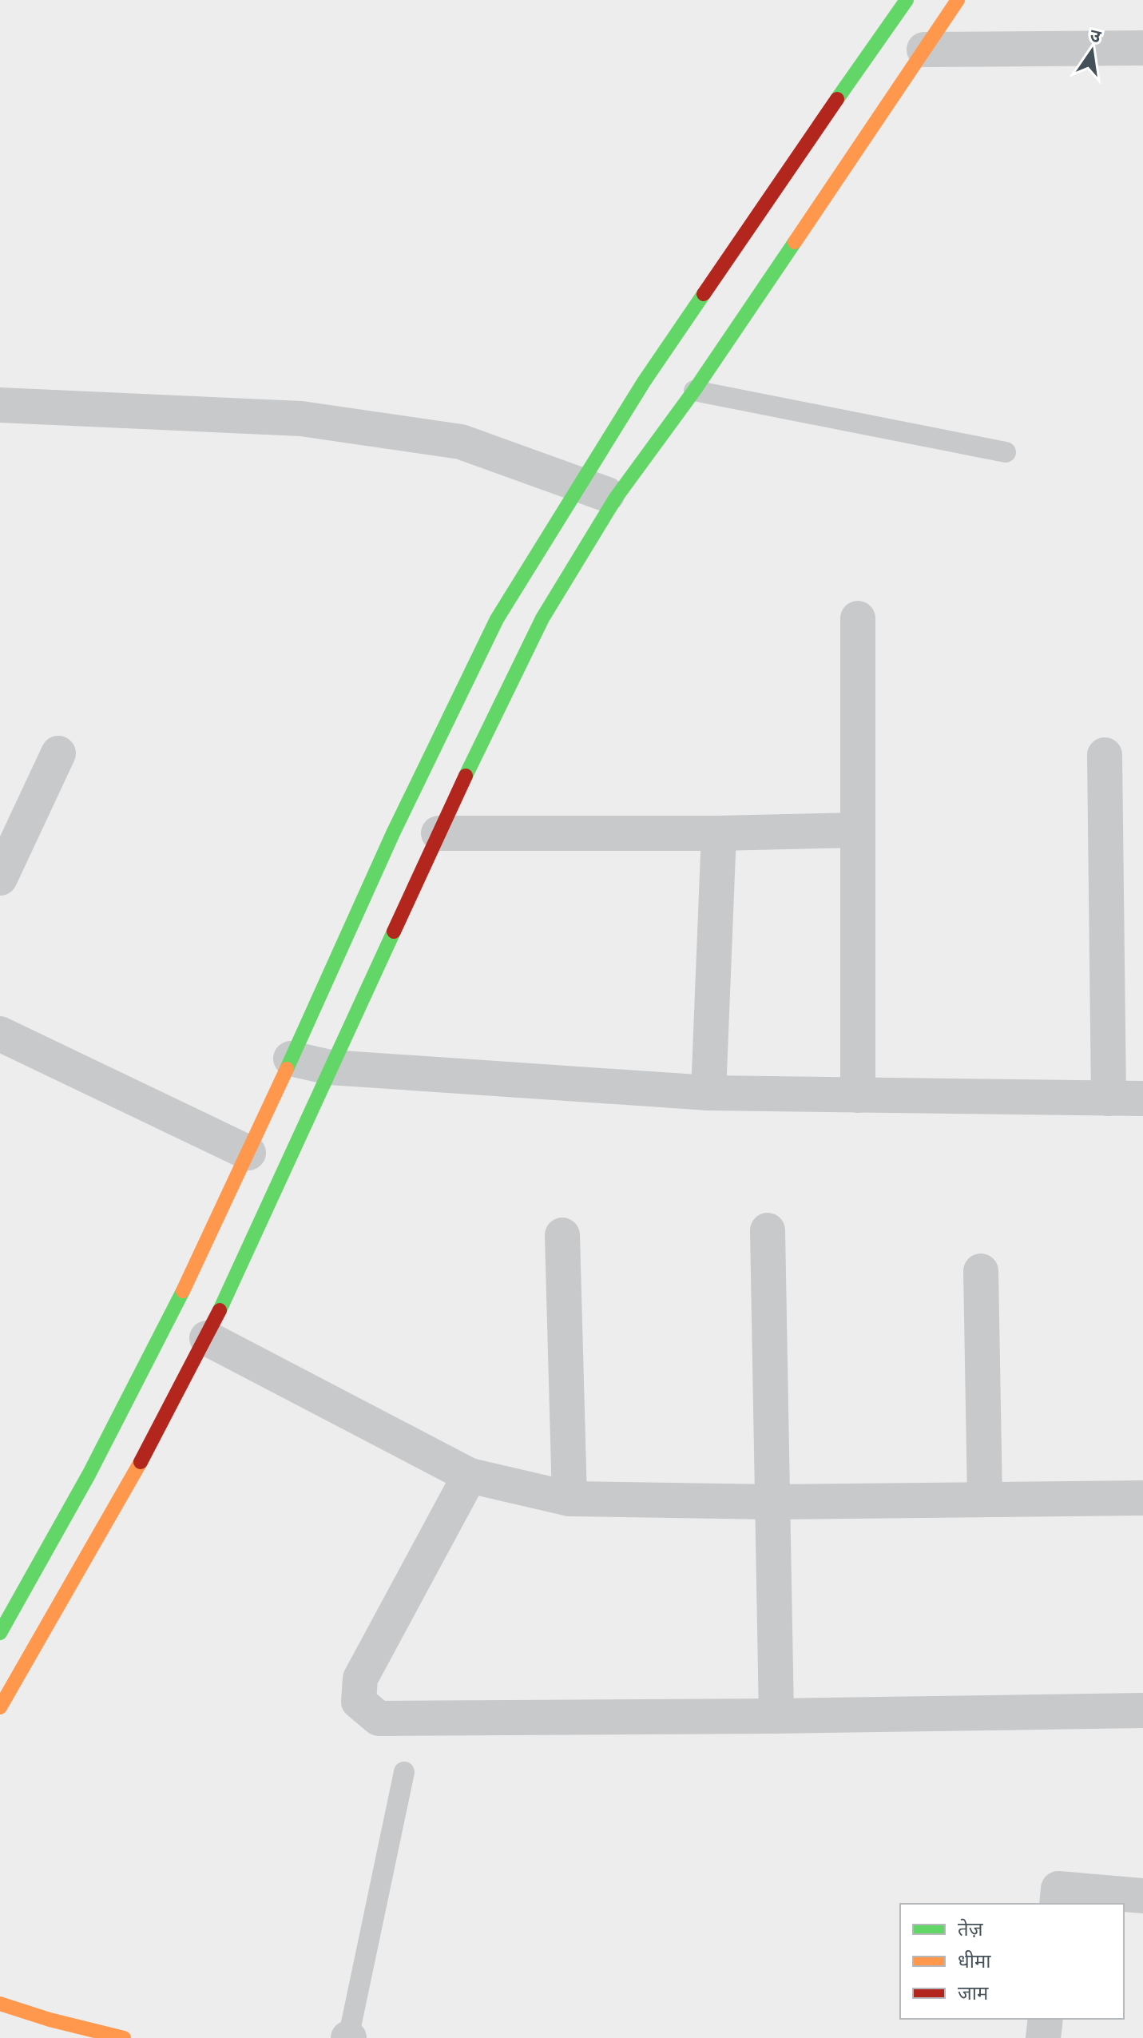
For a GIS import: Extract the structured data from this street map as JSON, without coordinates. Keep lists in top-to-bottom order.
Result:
{
  "legend": ["तेज़", "धीमा", "जाम"],
  "north": "top"
}
